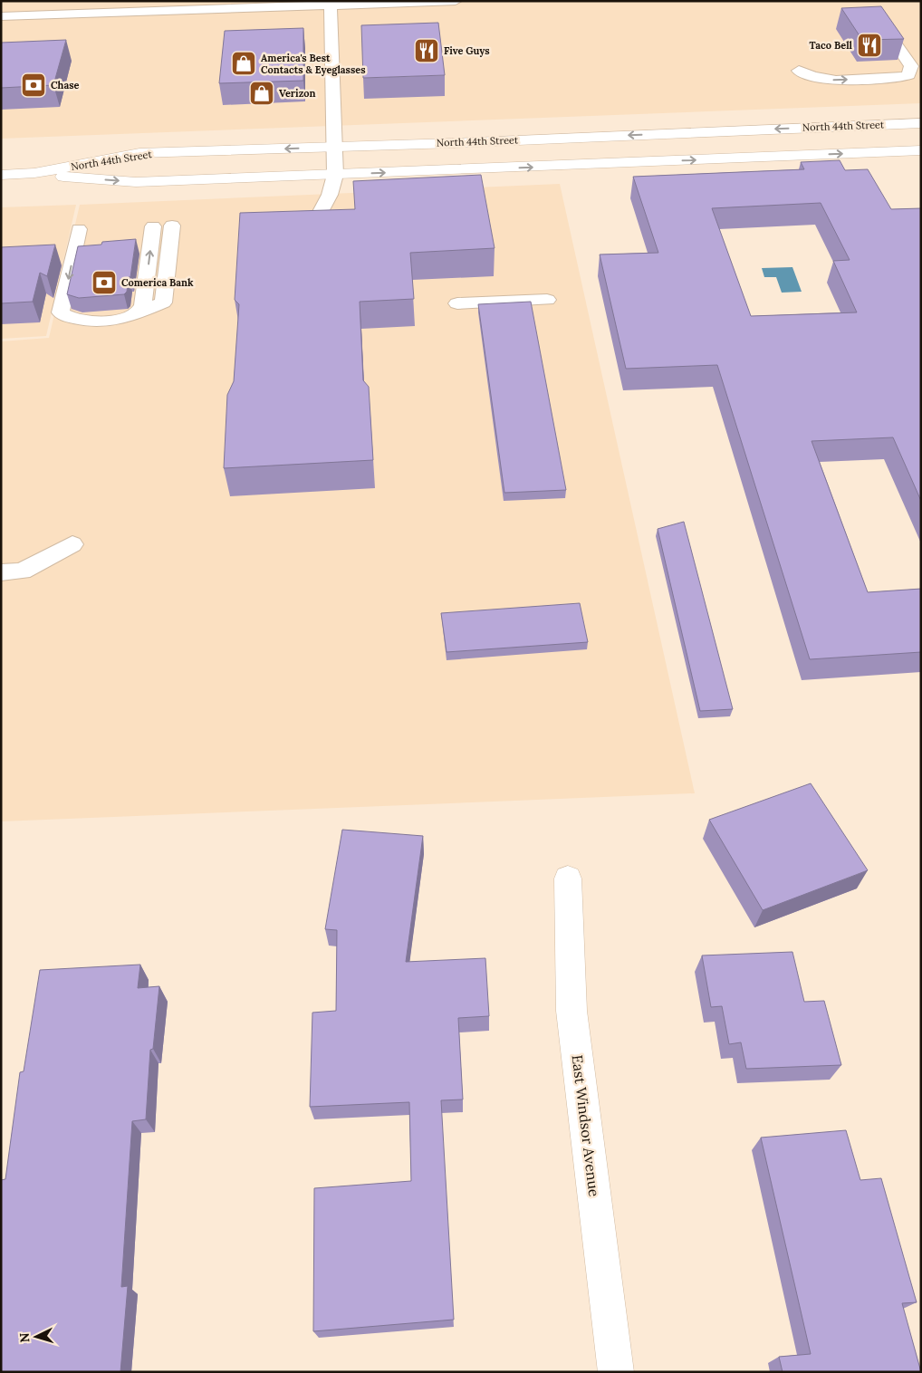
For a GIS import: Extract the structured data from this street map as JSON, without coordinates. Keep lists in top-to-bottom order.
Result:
{
  "streets": {
    "main road": ["North 44th Street", "East Windsor Avenue"]
  },
  "places": {
    "restaurant": ["Taco Bell", "Five Guys"],
    "shop": ["America's Best Contacts & Eyeglasses", "Verizon"],
    "bank": ["Chase", "Comerica Bank"]
  },
  "north": "left"
}
